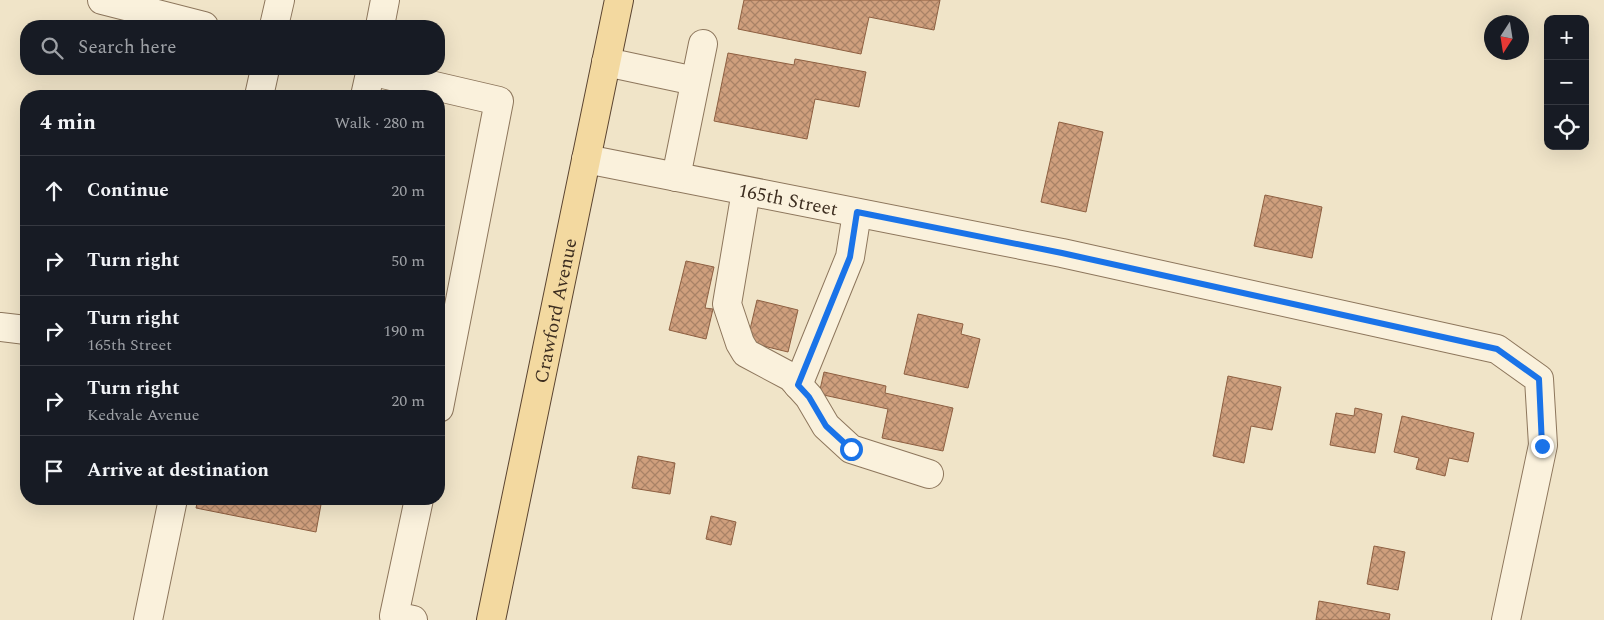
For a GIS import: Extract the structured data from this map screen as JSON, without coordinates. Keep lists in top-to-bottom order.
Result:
{
  "streets": {
    "main road": ["Crawford Avenue"],
    "street": ["165th Street"]
  },
  "crossings": [
    ["165th Street", "Crawford Avenue"]
  ],
  "north": "bottom",
  "page": {
    "map_buttons": ["+", "−"],
    "search": "Search here",
    "heading": ["4 min", "Walk · 280 m"],
    "list": [
      ["Continue", "20 m"],
      ["Turn right", "50 m"],
      ["Turn right", "165th Street", "190 m"],
      ["Turn right", "Kedvale Avenue", "20 m"],
      "Arrive at destination"
    ]
  }
}
